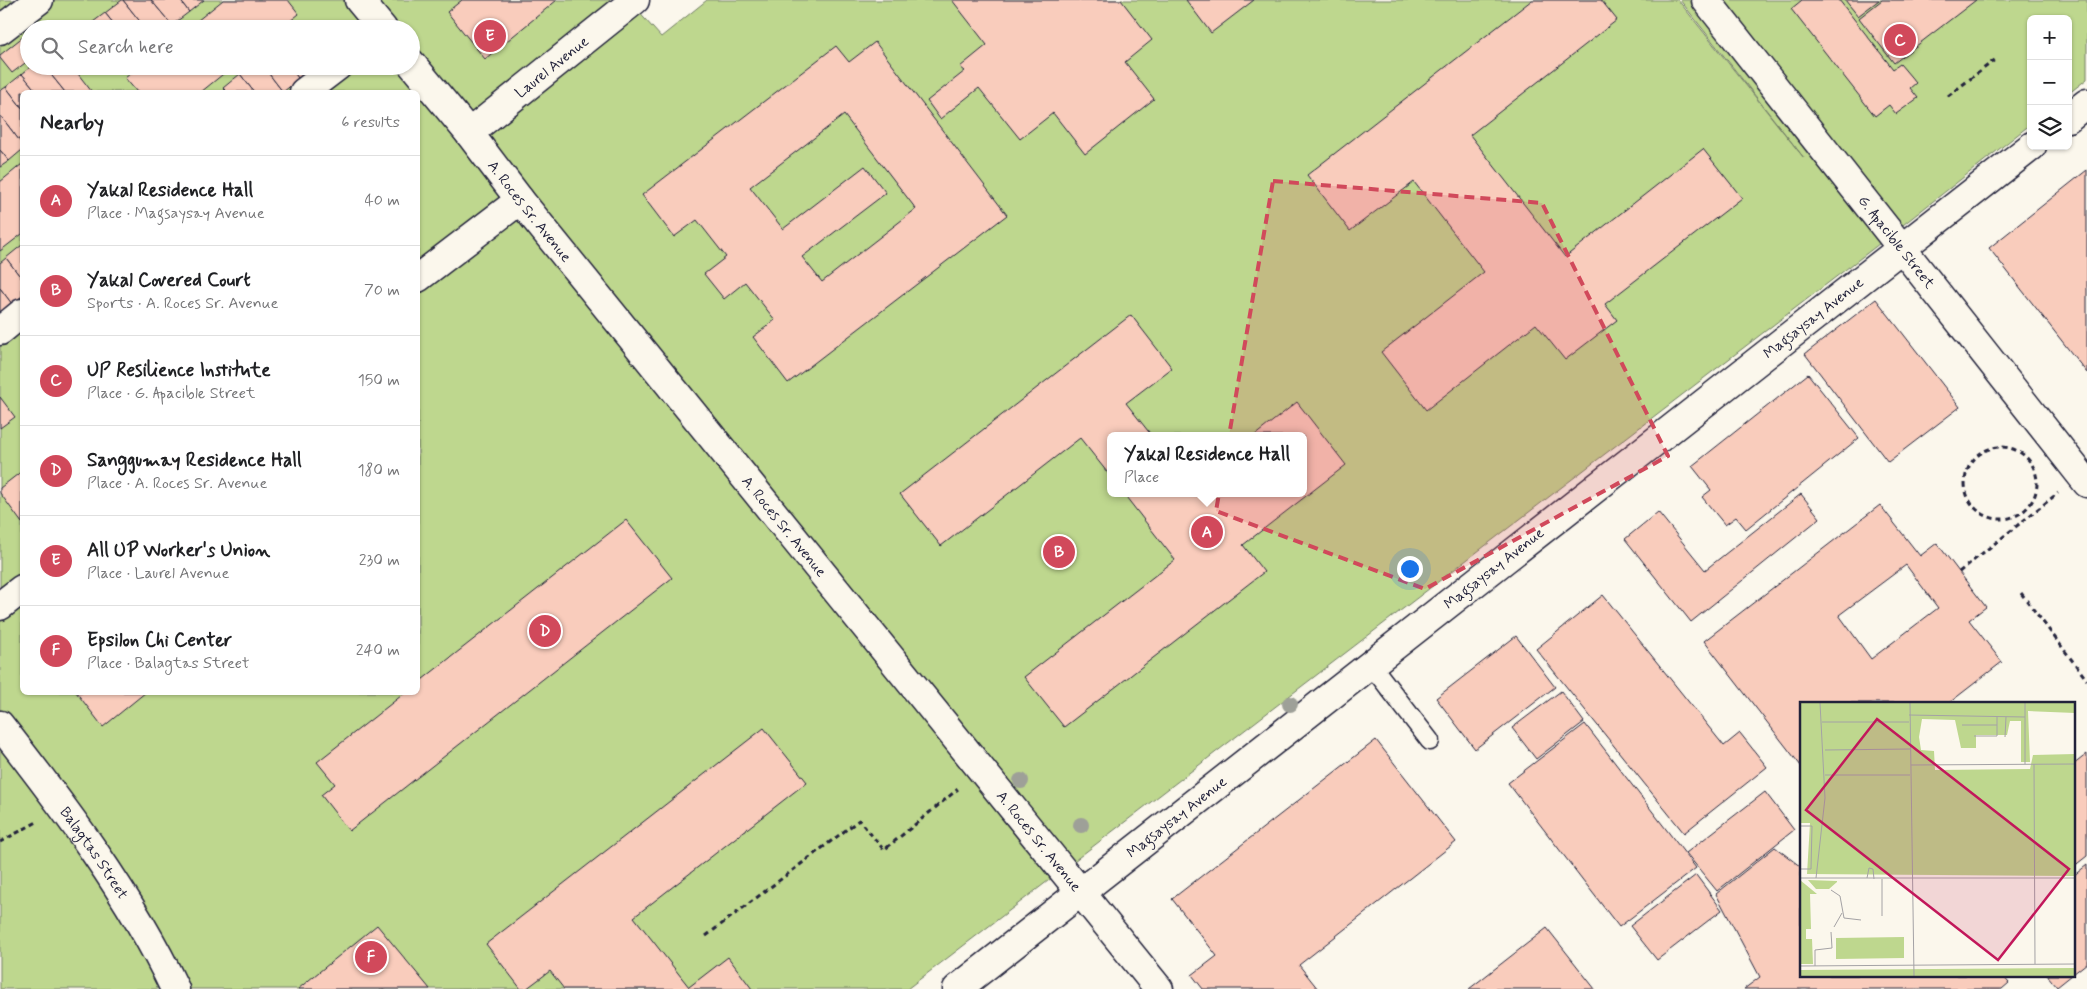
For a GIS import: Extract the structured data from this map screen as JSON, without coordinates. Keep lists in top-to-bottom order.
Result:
{
  "streets": {
    "street": [
      "Laurel Avenue",
      "A. Roces Sr. Avenue",
      "G. Apacible Street",
      "Magsaysay Avenue",
      "Balagtas Street"
    ]
  },
  "crossings": [
    ["Laurel Avenue", "A. Roces Sr. Avenue"],
    ["A. Roces Sr. Avenue", "Magsaysay Avenue"],
    ["G. Apacible Street", "Magsaysay Avenue"]
  ],
  "page": {
    "map_buttons": ["+", "−"],
    "pins": [
      "E",
      "C",
      "A",
      "B",
      "D",
      "F"
    ],
    "search": "Search here",
    "heading": ["Nearby", "6 results"],
    "list": [
      {
        "mark": "A",
        "name": "Yakal Residence Hall",
        "note": "Place · Magsaysay Avenue",
        "value": "40 m"
      },
      {
        "mark": "B",
        "name": "Yakal Covered Court",
        "note": "Sports · A. Roces Sr. Avenue",
        "value": "70 m"
      },
      {
        "mark": "C",
        "name": "UP Resilience Institute",
        "note": "Place · G. Apacible Street",
        "value": "150 m"
      },
      {
        "mark": "D",
        "name": "Sanggumay Residence Hall",
        "note": "Place · A. Roces Sr. Avenue",
        "value": "180 m"
      },
      {
        "mark": "E",
        "name": "All UP Worker's Union",
        "note": "Place · Laurel Avenue",
        "value": "230 m"
      },
      {
        "mark": "F",
        "name": "Epsilon Chi Center",
        "note": "Place · Balagtas Street",
        "value": "240 m"
      }
    ],
    "popup": ["Yakal Residence Hall", "Place"]
  }
}
